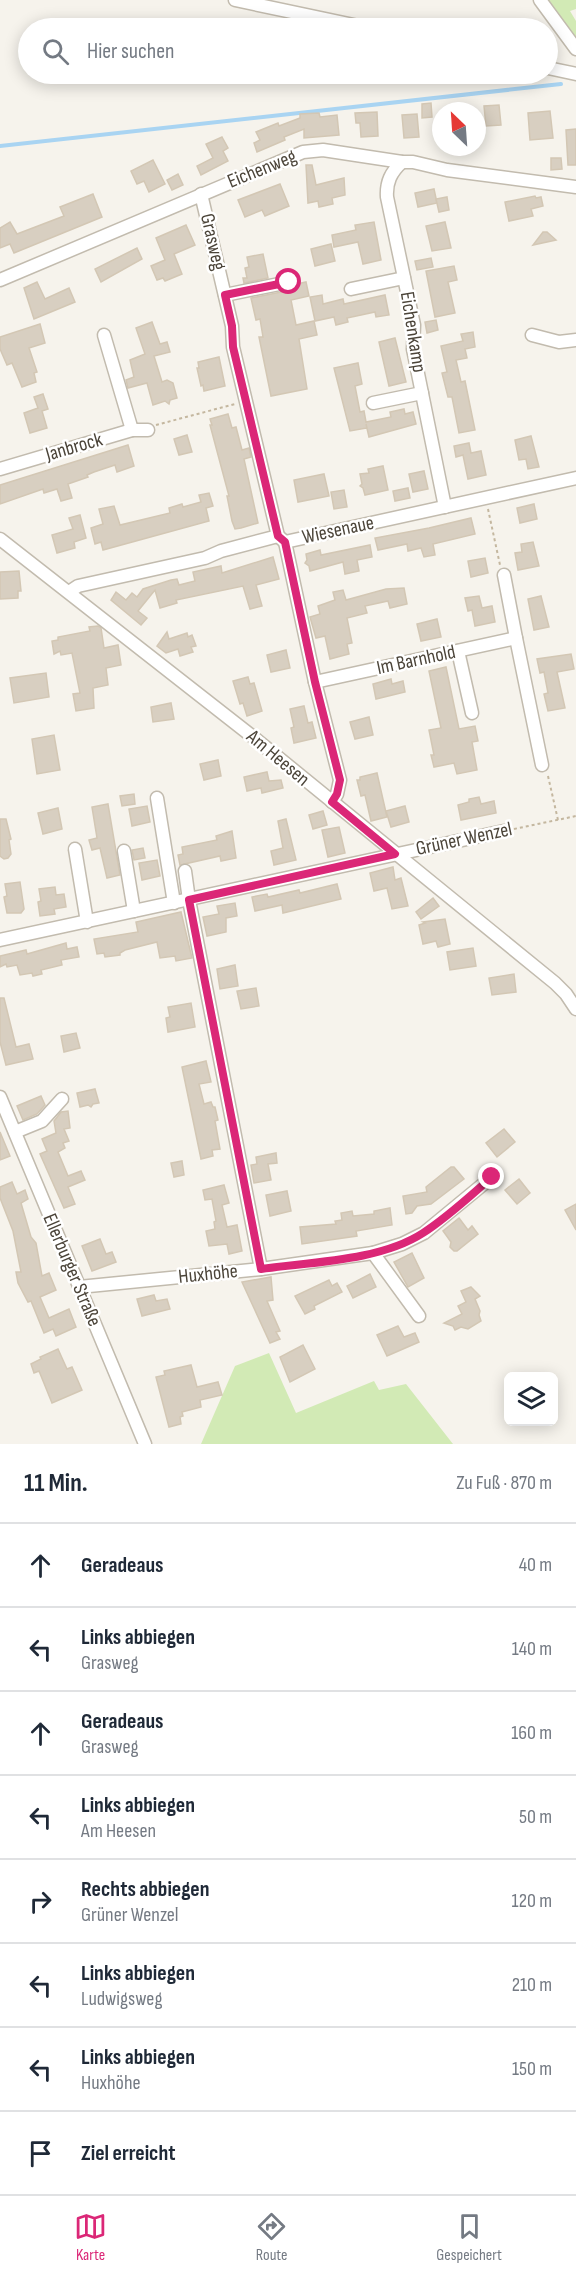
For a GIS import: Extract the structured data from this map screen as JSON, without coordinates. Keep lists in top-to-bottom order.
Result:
{
  "streets": {
    "street": [
      "Eichenweg",
      "Grasweg",
      "Eichenkamp",
      "Janbrock",
      "Wiesenaue",
      "Im Barnhold",
      "Am Heesen",
      "Grüner Wenzel",
      "Ellerburger Straße",
      "Huxhöhe"
    ]
  },
  "crossings": [
    ["Eichenweg", "Grasweg"],
    ["Eichenweg", "Eichenkamp"],
    ["Grasweg", "Wiesenaue"],
    ["Grasweg", "Im Barnhold"],
    ["Grasweg", "Am Heesen"],
    ["Eichenkamp", "Wiesenaue"],
    ["Wiesenaue", "Am Heesen"],
    ["Am Heesen", "Grüner Wenzel"],
    ["Ellerburger Straße", "Huxhöhe"]
  ],
  "north": "top left",
  "page": {
    "search": "Hier suchen",
    "heading": ["11 Min.", "Zu Fuß · 870 m"],
    "list": [
      ["Geradeaus", "40 m"],
      ["Links abbiegen", "Grasweg", "140 m"],
      ["Geradeaus", "Grasweg", "160 m"],
      ["Links abbiegen", "Am Heesen", "50 m"],
      ["Rechts abbiegen", "Grüner Wenzel", "120 m"],
      ["Links abbiegen", "Ludwigsweg", "210 m"],
      ["Links abbiegen", "Huxhöhe", "150 m"],
      "Ziel erreicht"
    ],
    "nav": ["Karte", "Route", "Gespeichert"]
  }
}
